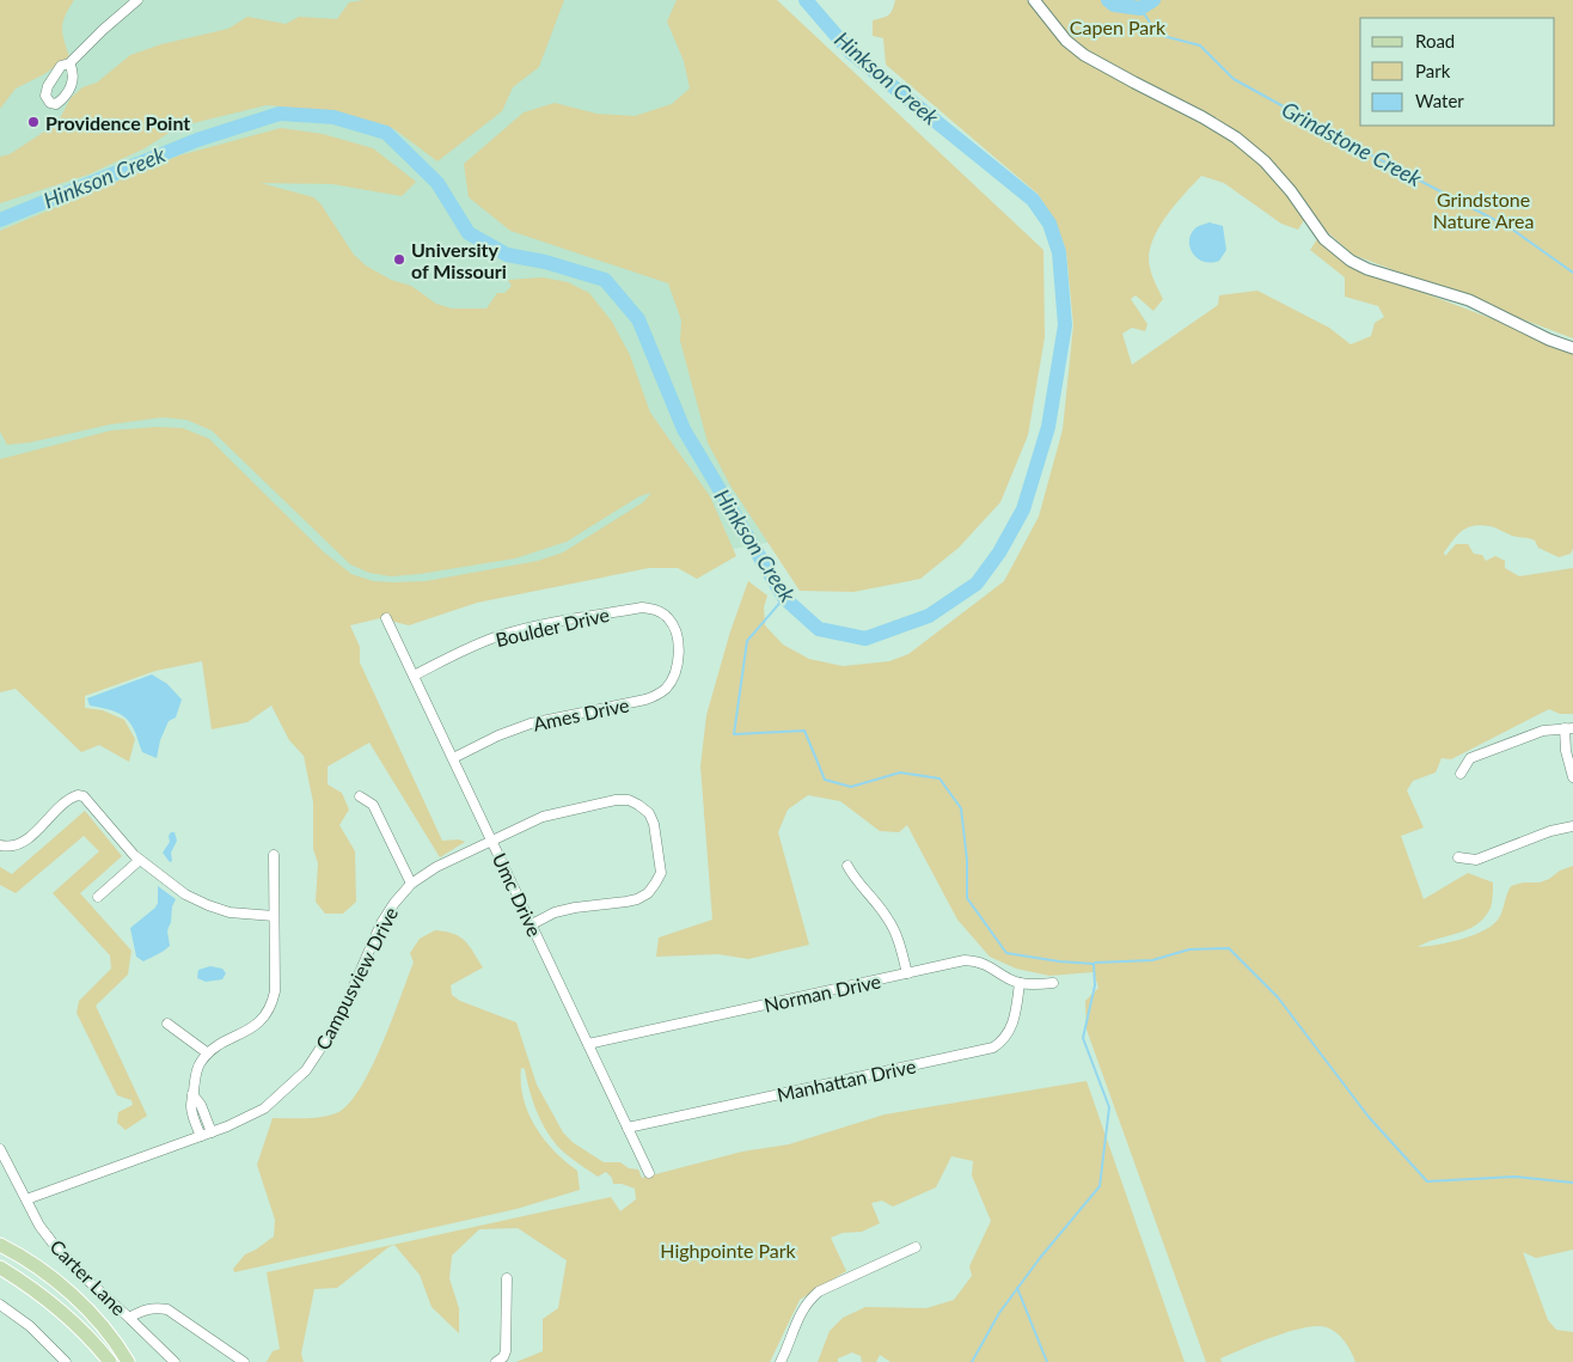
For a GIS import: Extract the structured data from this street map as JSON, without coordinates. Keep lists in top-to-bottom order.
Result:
{
  "streets": {
    "street": [
      "Boulder Drive",
      "Ames Drive",
      "Umc Drive",
      "Campusview Drive",
      "Norman Drive",
      "Manhattan Drive",
      "Carter Lane"
    ]
  },
  "crossings": [
    ["Boulder Drive", "Ames Drive"],
    ["Boulder Drive", "Umc Drive"],
    ["Ames Drive", "Umc Drive"],
    ["Umc Drive", "Campusview Drive"],
    ["Umc Drive", "Norman Drive"],
    ["Umc Drive", "Manhattan Drive"],
    ["Campusview Drive", "Carter Lane"],
    ["Norman Drive", "Manhattan Drive"]
  ],
  "water": ["Hinkson Creek", "Grindstone Creek"],
  "parks": ["Capen Park", "Grindstone Nature Area", "Highpointe Park"],
  "places": ["Providence Point", "University of Missouri"],
  "legend": ["Road", "Park", "Water"]
}
